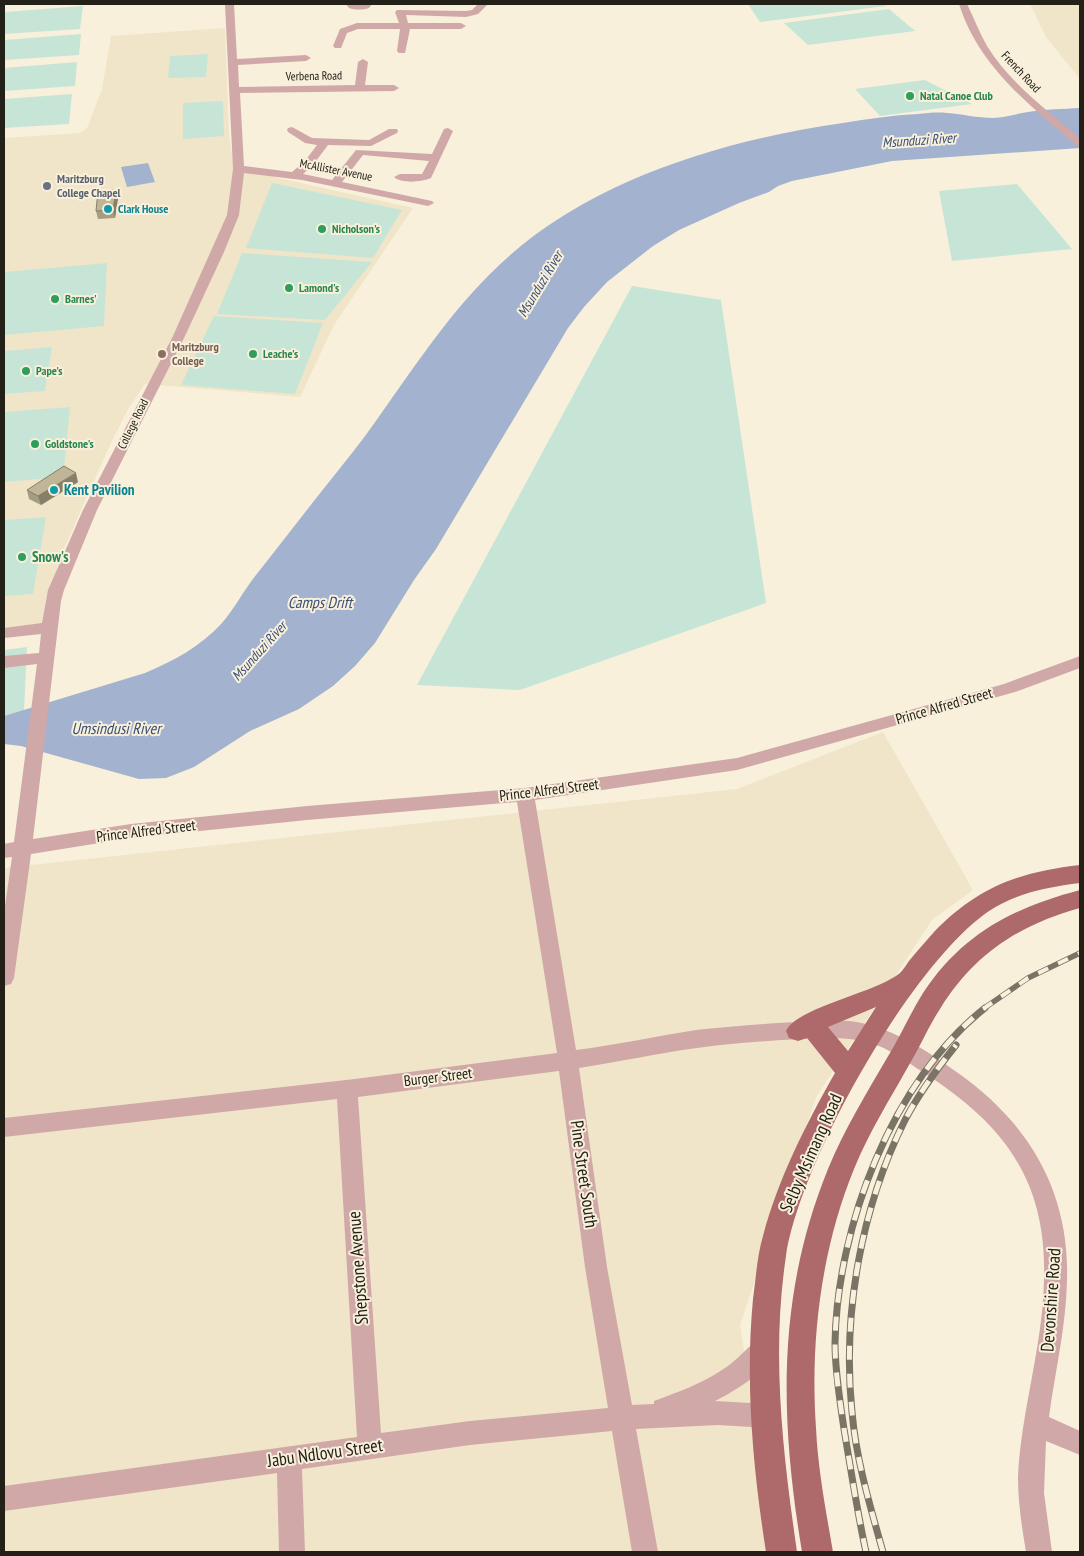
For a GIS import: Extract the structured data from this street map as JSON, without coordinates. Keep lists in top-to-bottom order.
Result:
{
  "streets": {
    "main road": ["Selby Msimang Road"],
    "street": [
      "French Road",
      "Verbena Road",
      "McAllister Avenue",
      "College Road",
      "Prince Alfred Street",
      "Burger Street",
      "Pine Street South",
      "Shepstone Avenue",
      "Devonshire Road",
      "Jabu Ndlovu Street"
    ]
  },
  "crossings": [
    ["Verbena Road", "College Road"],
    ["McAllister Avenue", "College Road"],
    ["College Road", "Prince Alfred Street"],
    ["Prince Alfred Street", "Pine Street South"],
    ["Burger Street", "Selby Msimang Road"],
    ["Burger Street", "Pine Street South"],
    ["Burger Street", "Shepstone Avenue"],
    ["Burger Street", "Devonshire Road"],
    ["Selby Msimang Road", "Devonshire Road"],
    ["Selby Msimang Road", "Jabu Ndlovu Street"],
    ["Pine Street South", "Jabu Ndlovu Street"],
    ["Shepstone Avenue", "Jabu Ndlovu Street"]
  ],
  "water": ["Msunduzi River", "Camps Drift", "Umsindusi River"],
  "places": [
    "Natal Canoe Club",
    "Maritzburg College Chapel",
    "Clark House",
    "Nicholson's",
    "Lamond's",
    "Barnes'",
    "Maritzburg College",
    "Leache's",
    "Pape's",
    "Goldstone's",
    "Kent Pavilion",
    "Snow's"
  ]
}
